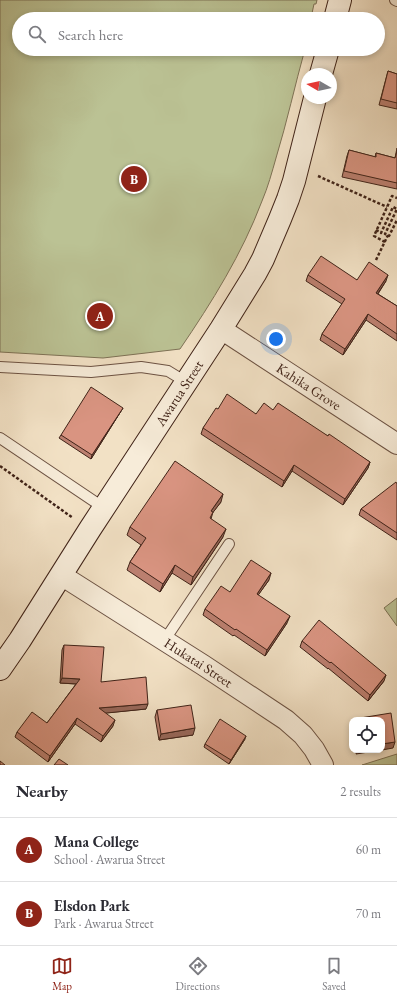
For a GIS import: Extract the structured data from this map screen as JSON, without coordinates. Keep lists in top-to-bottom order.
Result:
{
  "streets": {
    "street": ["Kahika Grove", "Awarua Street", "Hukatai Street"]
  },
  "crossings": [
    ["Kahika Grove", "Awarua Street"],
    ["Awarua Street", "Hukatai Street"]
  ],
  "north": "left",
  "page": {
    "search": "Search here",
    "pins": ["B", "A"],
    "heading": ["Nearby", "2 results"],
    "list": [
      {
        "mark": "A",
        "name": "Mana College",
        "note": "School · Awarua Street",
        "value": "60 m"
      },
      {
        "mark": "B",
        "name": "Elsdon Park",
        "note": "Park · Awarua Street",
        "value": "70 m"
      }
    ],
    "nav": ["Map", "Directions", "Saved"]
  }
}
